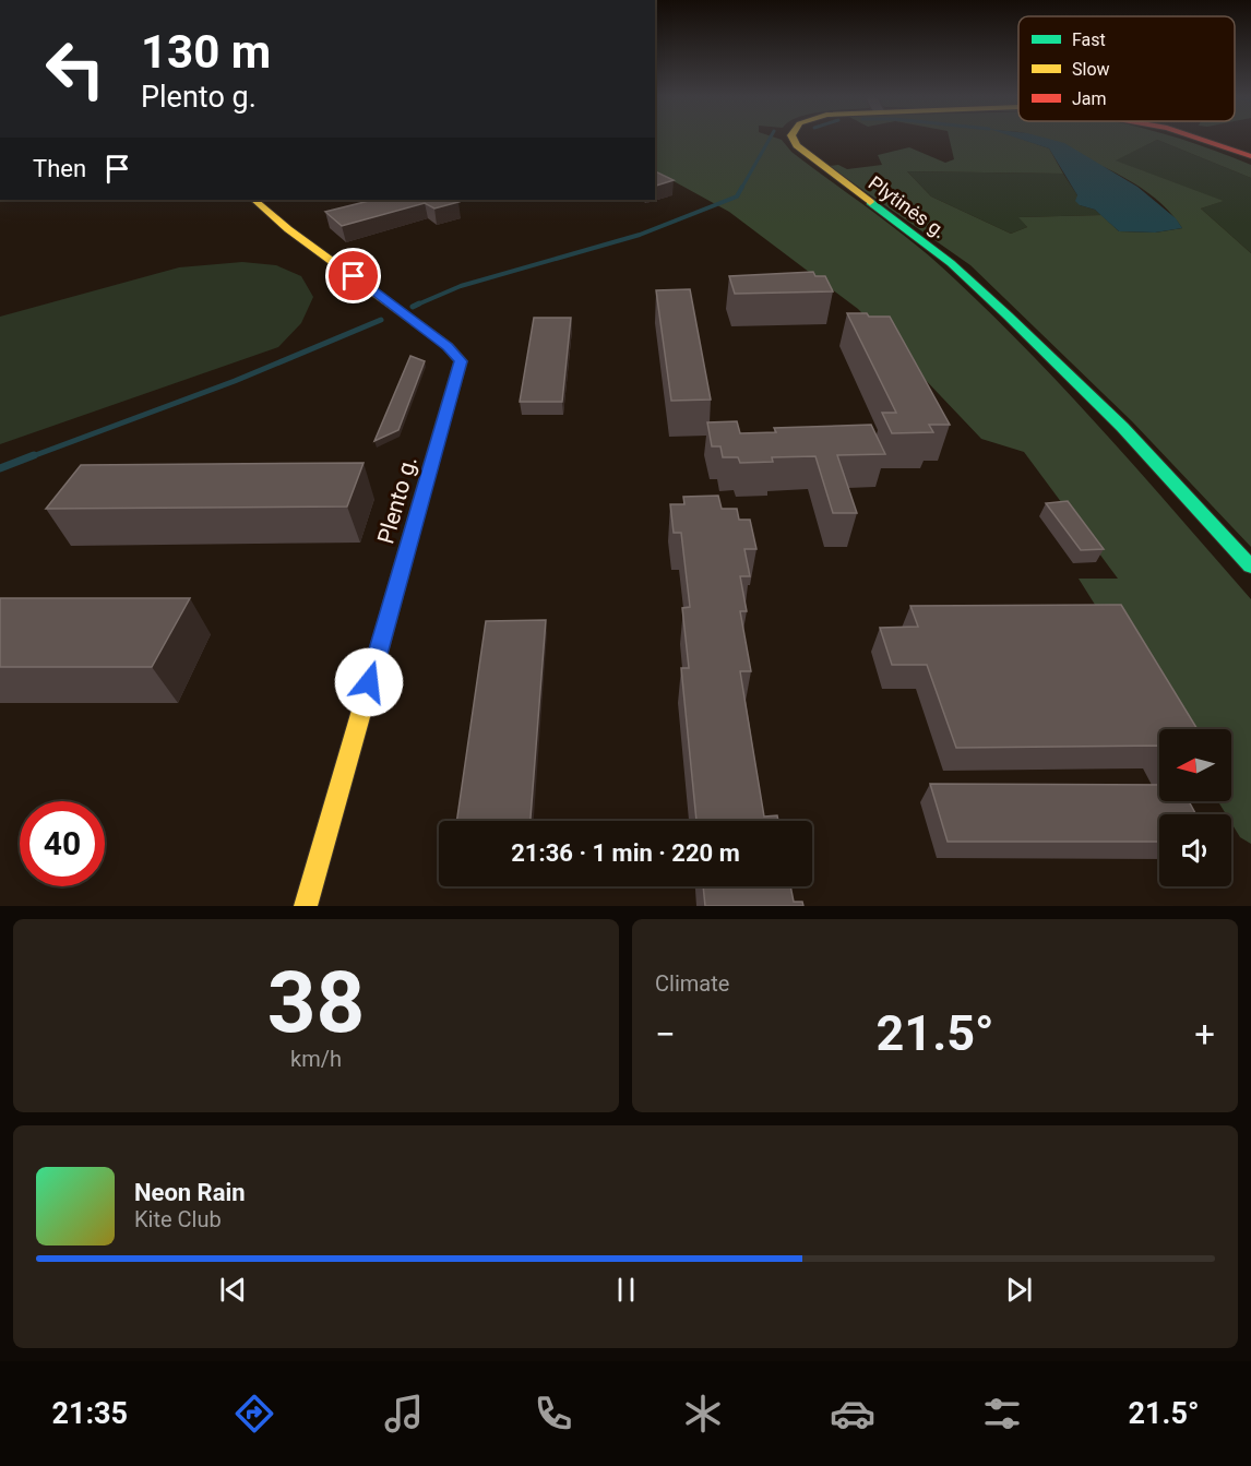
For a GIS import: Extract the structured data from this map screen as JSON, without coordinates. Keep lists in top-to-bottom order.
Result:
{
  "streets": {
    "main road": ["Plytinės g.", "Plento g."]
  },
  "legend": ["Fast", "Slow", "Jam"],
  "north": "left",
  "page": {
    "turn": ["130 m", "Plento g."],
    "then": "Then",
    "limit": "40",
    "trip": "21:36 · 1 min · 220 m",
    "tile": [
      ["38", "km/h"],
      "Climate"
    ],
    "heat": ["−", "21.5°", "+"],
    "song": ["Neon Rain", "Kite Club"],
    "tabs": ["21:35", "21.5°"]
  }
}
